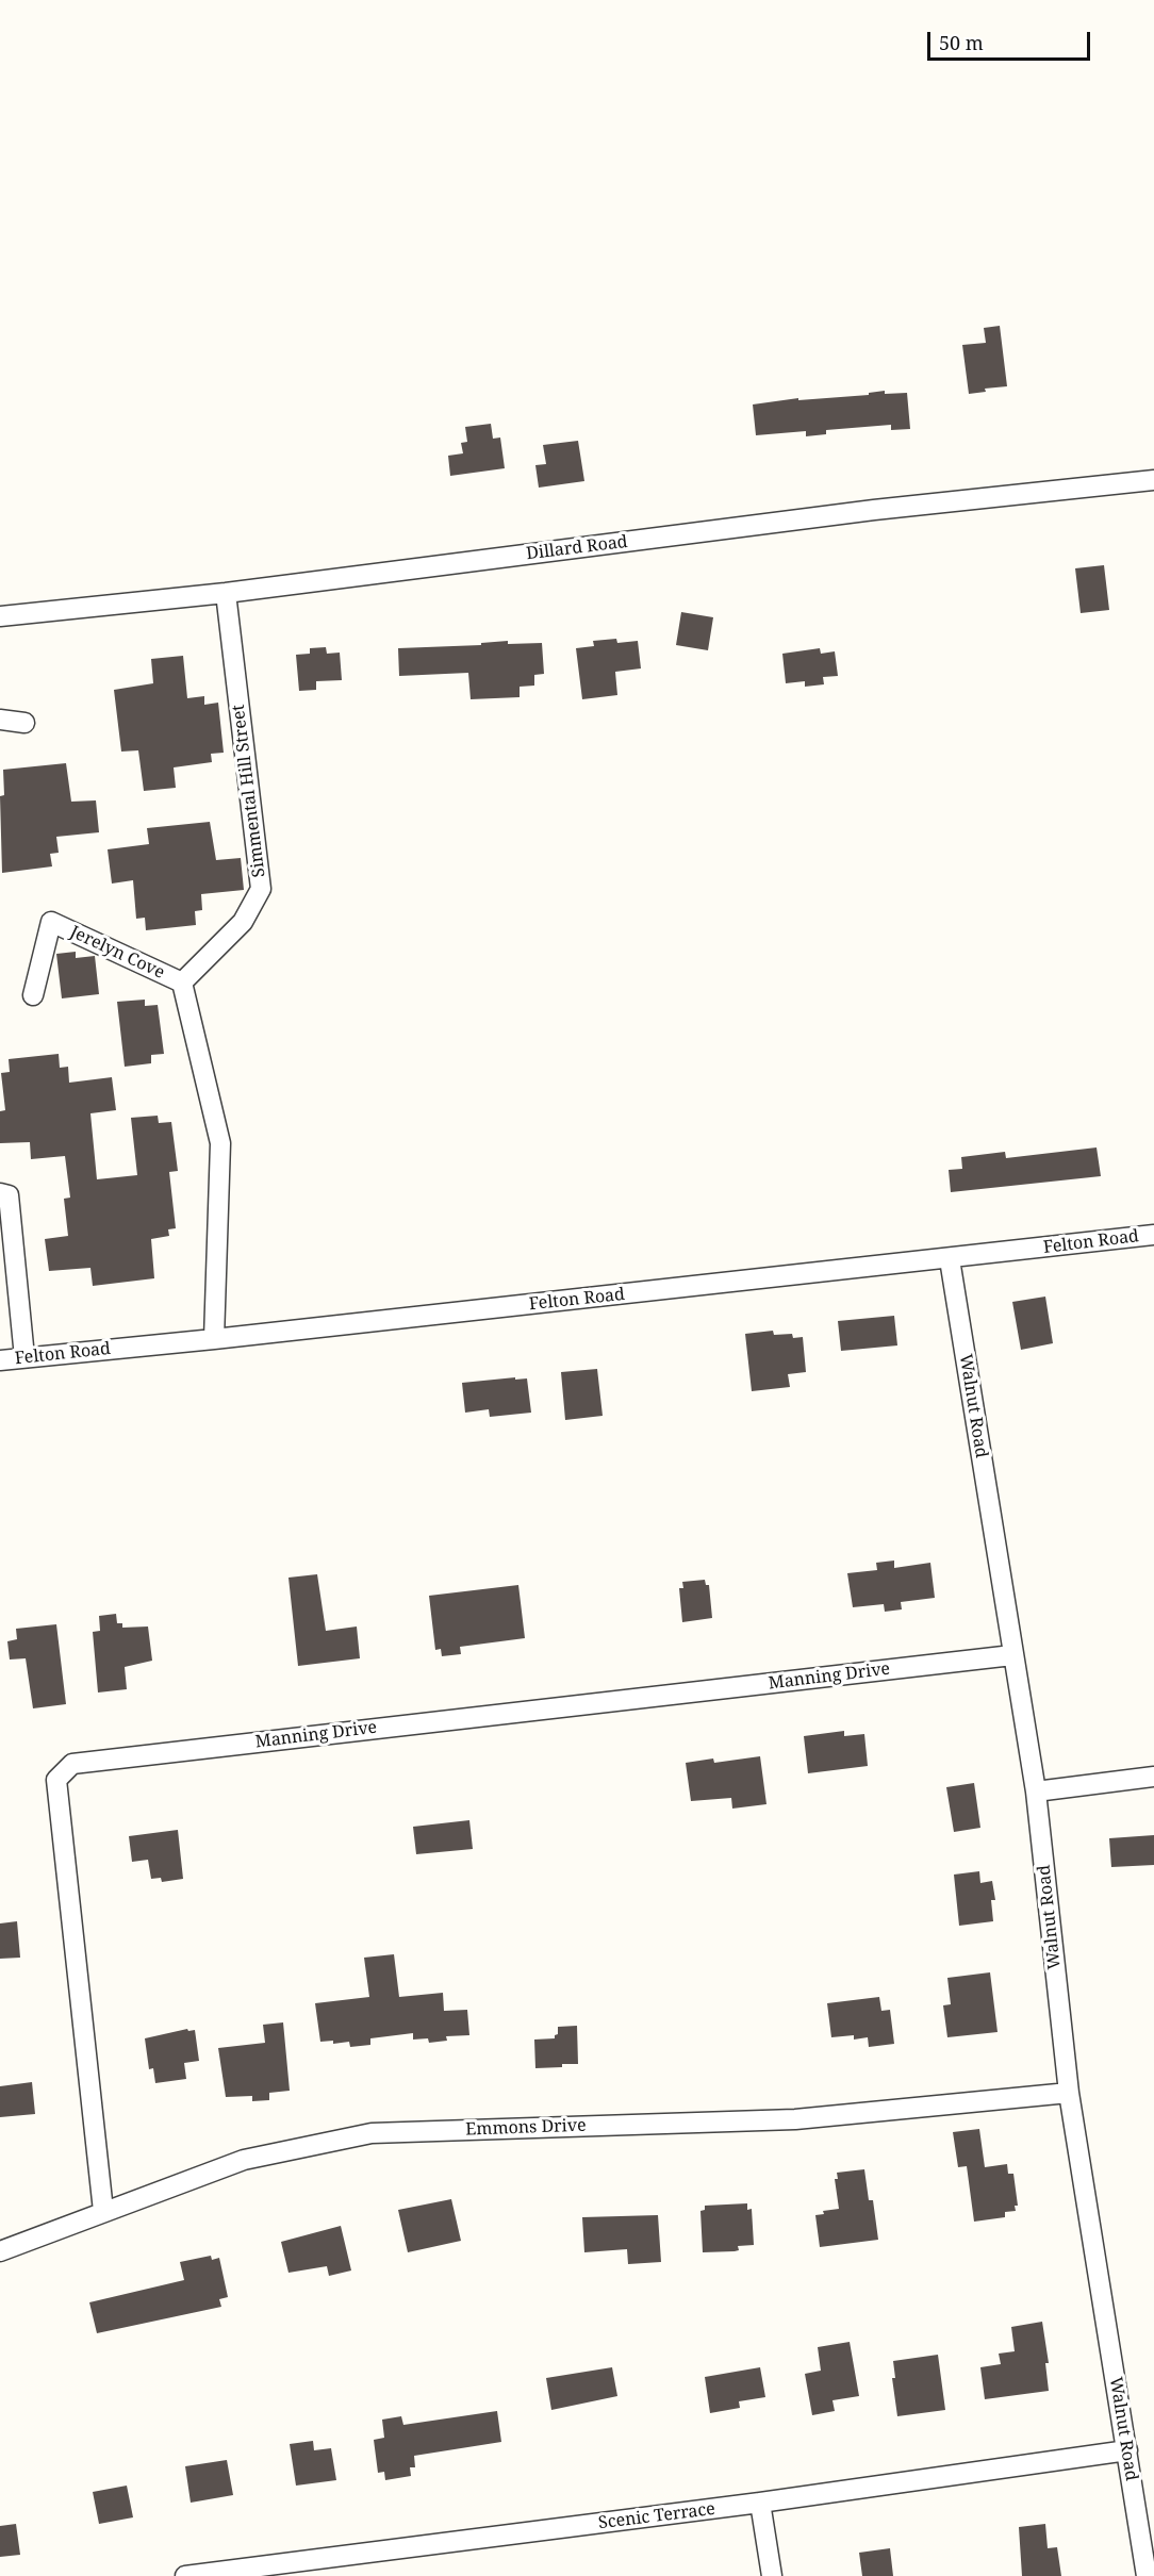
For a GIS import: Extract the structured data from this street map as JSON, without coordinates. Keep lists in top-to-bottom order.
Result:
{
  "streets": {
    "street": [
      "Dillard Road",
      "Simmental Hill Street",
      "Jerelyn Cove",
      "Felton Road",
      "Walnut Road",
      "Manning Drive",
      "Emmons Drive",
      "Scenic Terrace"
    ]
  },
  "crossings": [
    ["Dillard Road", "Simmental Hill Street"],
    ["Simmental Hill Street", "Jerelyn Cove"],
    ["Felton Road", "Walnut Road"],
    ["Walnut Road", "Manning Drive"],
    ["Walnut Road", "Emmons Drive"],
    ["Walnut Road", "Scenic Terrace"],
    ["Manning Drive", "Emmons Drive"]
  ],
  "scale_bar": "50 m"
}
